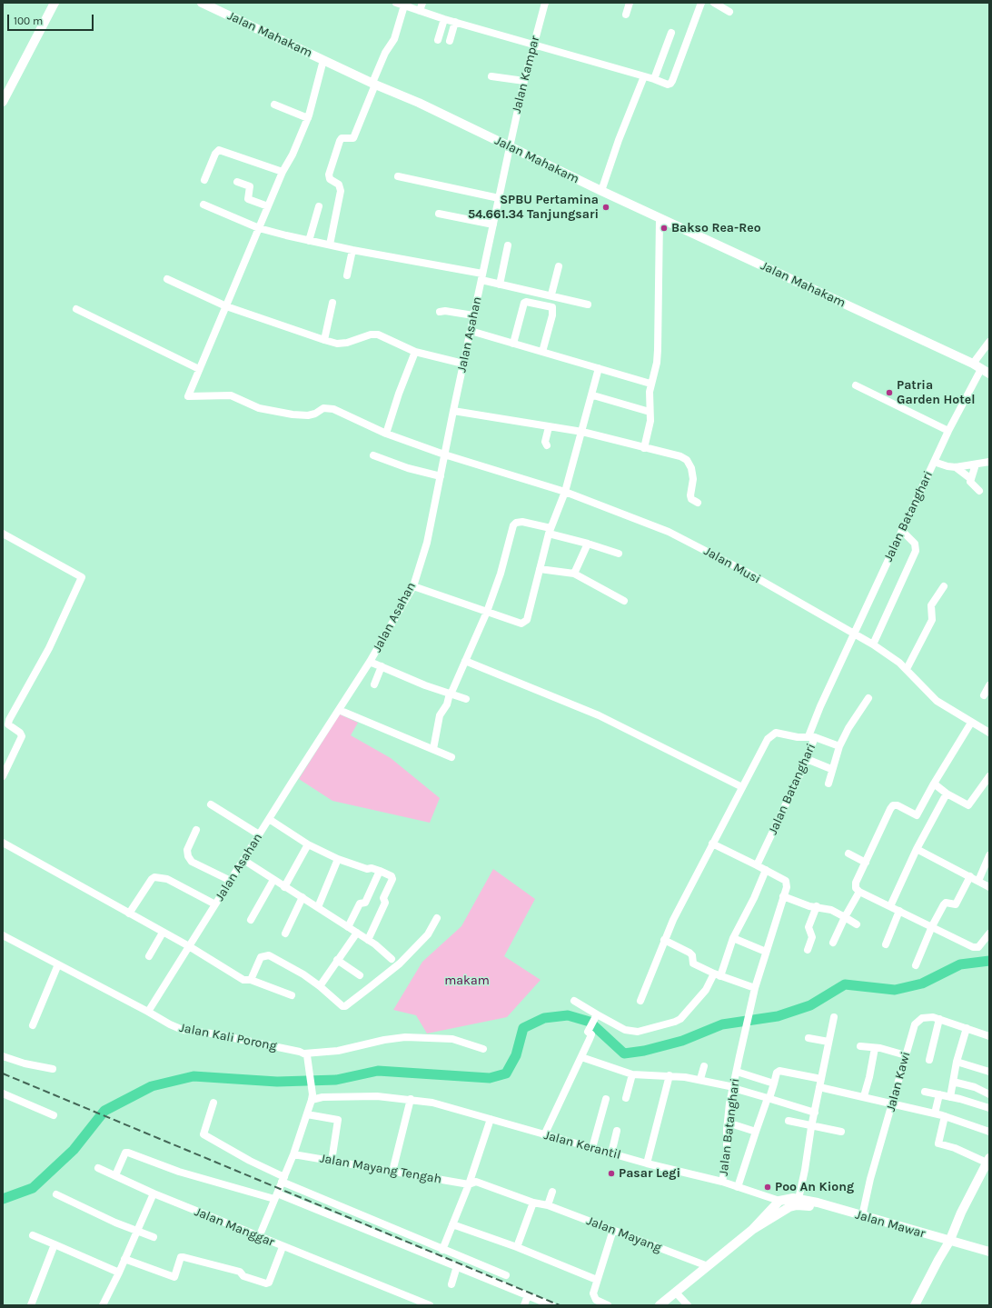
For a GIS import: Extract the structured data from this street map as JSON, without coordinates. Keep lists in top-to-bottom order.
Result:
{
  "streets": {
    "main road": ["Jalan Mahakam", "Jalan Mawar"],
    "street": [
      "Jalan Kampar",
      "Jalan Asahan",
      "Jalan Batanghari",
      "Jalan Musi",
      "Jalan Kali Porong",
      "Jalan Kawi",
      "Jalan Kerantil",
      "Jalan Mayang Tengah",
      "Jalan Manggar",
      "Jalan Mayang"
    ]
  },
  "crossings": [
    ["Jalan Mahakam", "Jalan Kampar"],
    ["Jalan Mahakam", "Jalan Asahan"],
    ["Jalan Mahakam", "Jalan Batanghari"],
    ["Jalan Kampar", "Jalan Asahan"],
    ["Jalan Asahan", "Jalan Musi"],
    ["Jalan Asahan", "Jalan Kali Porong"],
    ["Jalan Batanghari", "Jalan Musi"],
    ["Jalan Batanghari", "Jalan Kerantil"],
    ["Jalan Kawi", "Jalan Mawar"],
    ["Jalan Kerantil", "Jalan Mawar"],
    ["Jalan Mayang Tengah", "Jalan Mayang"],
    ["Jalan Mawar", "Jalan Mayang"]
  ],
  "parks": ["makam"],
  "places": [
    "SPBU Pertamina 54.661.34 Tanjungsari",
    "Bakso Rea-Reo",
    "Patria Garden Hotel",
    "Pasar Legi",
    "Poo An Kiong"
  ],
  "scale_bar": "100 m"
}
